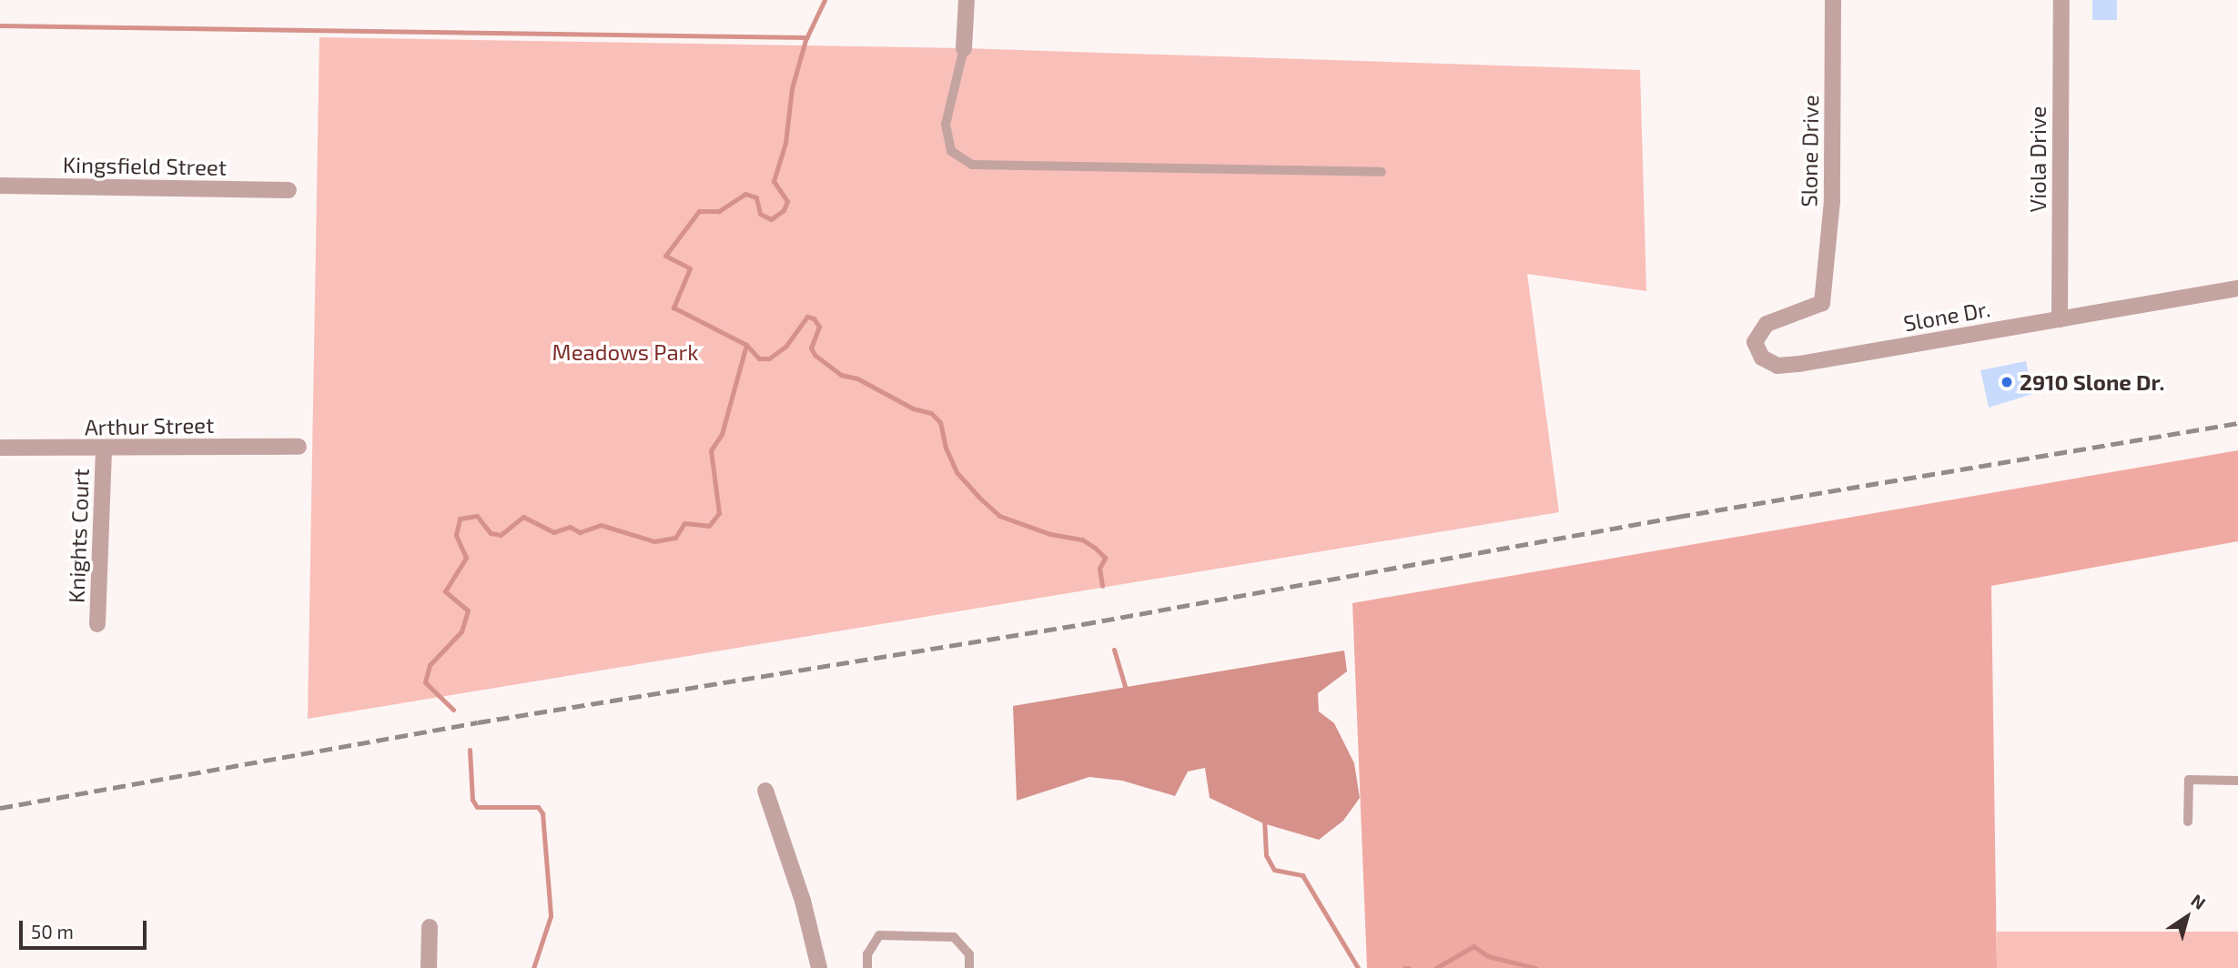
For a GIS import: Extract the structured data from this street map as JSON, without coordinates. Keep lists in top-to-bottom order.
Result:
{
  "streets": {
    "street": [
      "Slone Drive",
      "Viola Drive",
      "Kingsfield Street",
      "Slone Dr.",
      "Arthur Street",
      "Knights Court"
    ]
  },
  "crossings": [
    ["Slone Drive", "Slone Dr."],
    ["Viola Drive", "Slone Dr."],
    ["Arthur Street", "Knights Court"]
  ],
  "parks": ["Meadows Park"],
  "places": ["2910 Slone Dr."],
  "scale_bar": "50 m",
  "north": "top right"
}
